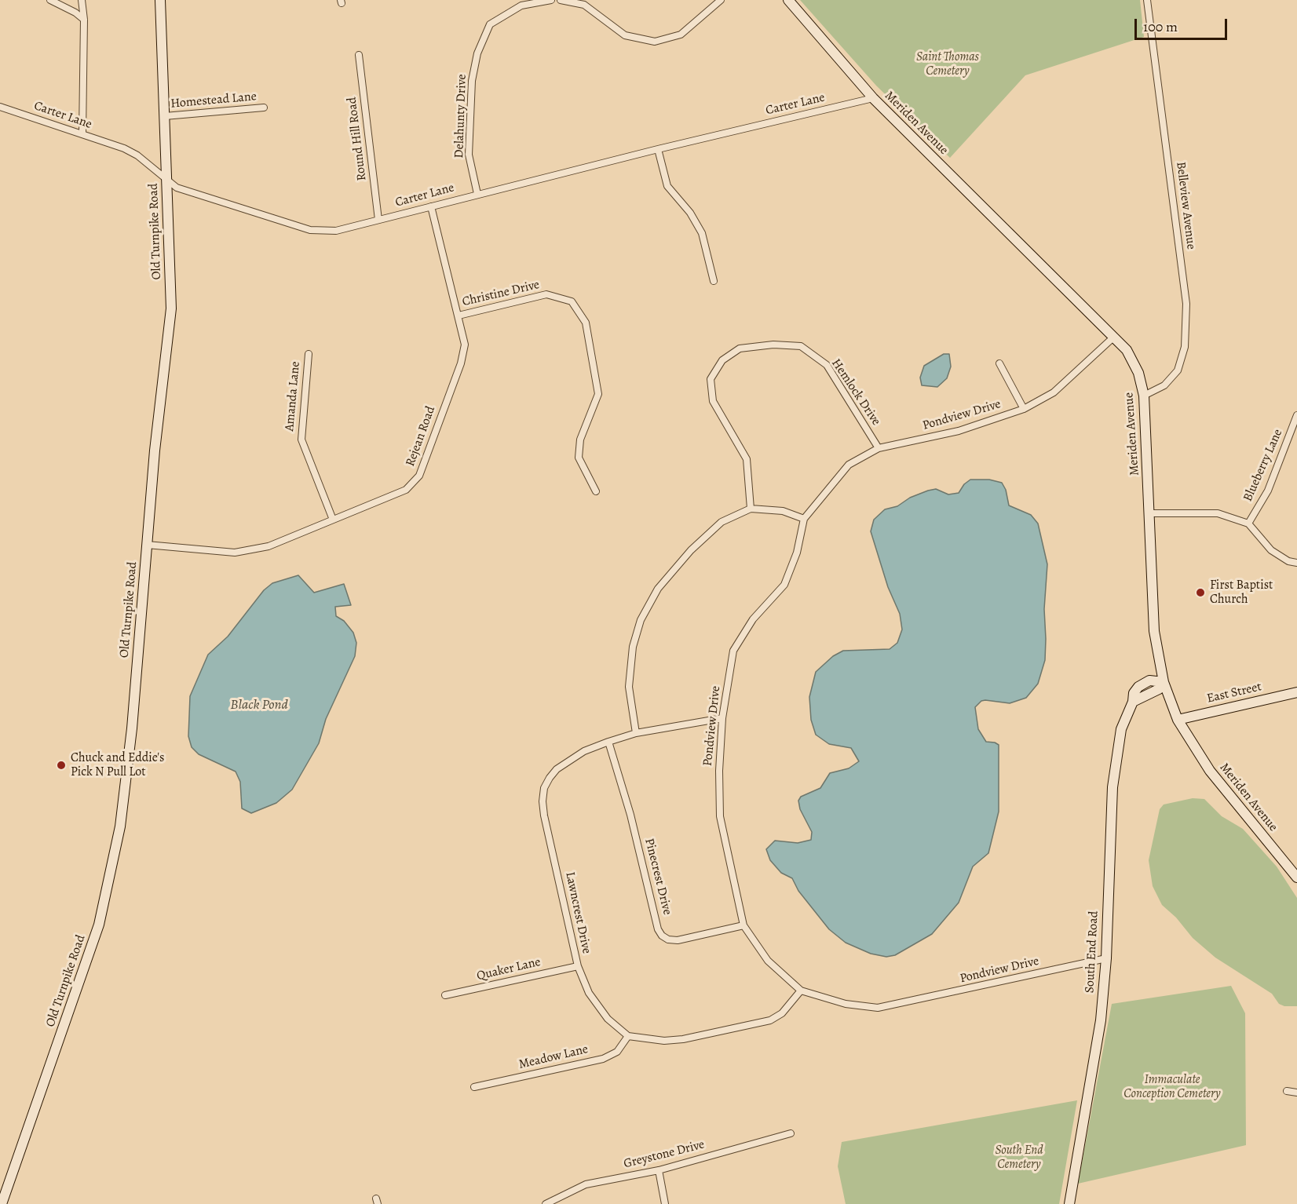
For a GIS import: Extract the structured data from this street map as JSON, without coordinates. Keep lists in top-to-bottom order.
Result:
{
  "streets": {
    "main road": [
      "Meriden Avenue",
      "Old Turnpike Road",
      "East Street",
      "South End Road"
    ],
    "street": [
      "Homestead Lane",
      "Carter Lane",
      "Delahunty Drive",
      "Round Hill Road",
      "Belleview Avenue",
      "Christine Drive",
      "Hemlock Drive",
      "Amanda Lane",
      "Pondview Drive",
      "Rejean Road",
      "Blueberry Lane",
      "Pinecrest Drive",
      "Lawncrest Drive",
      "Quaker Lane",
      "Meadow Lane",
      "Greystone Drive"
    ]
  },
  "crossings": [
    ["Homestead Lane", "Old Turnpike Road"],
    ["Carter Lane", "Delahunty Drive"],
    ["Carter Lane", "Meriden Avenue"],
    ["Carter Lane", "Round Hill Road"],
    ["Carter Lane", "Old Turnpike Road"],
    ["Carter Lane", "Rejean Road"],
    ["Meriden Avenue", "Belleview Avenue"],
    ["Meriden Avenue", "Pondview Drive"],
    ["Meriden Avenue", "East Street"],
    ["Meriden Avenue", "South End Road"],
    ["Old Turnpike Road", "Rejean Road"],
    ["Christine Drive", "Rejean Road"],
    ["Hemlock Drive", "Pondview Drive"],
    ["Amanda Lane", "Rejean Road"],
    ["Pondview Drive", "Pinecrest Drive"],
    ["Pondview Drive", "Lawncrest Drive"],
    ["Pondview Drive", "South End Road"],
    ["Pinecrest Drive", "Lawncrest Drive"],
    ["Lawncrest Drive", "Quaker Lane"],
    ["Lawncrest Drive", "Meadow Lane"]
  ],
  "water": ["Black Pond"],
  "parks": ["Saint Thomas Cemetery", "Immaculate Conception Cemetery", "South End Cemetery"],
  "places": ["First Baptist Church", "Chuck and Eddie's Pick N Pull Lot"],
  "scale_bar": "100 m"
}
